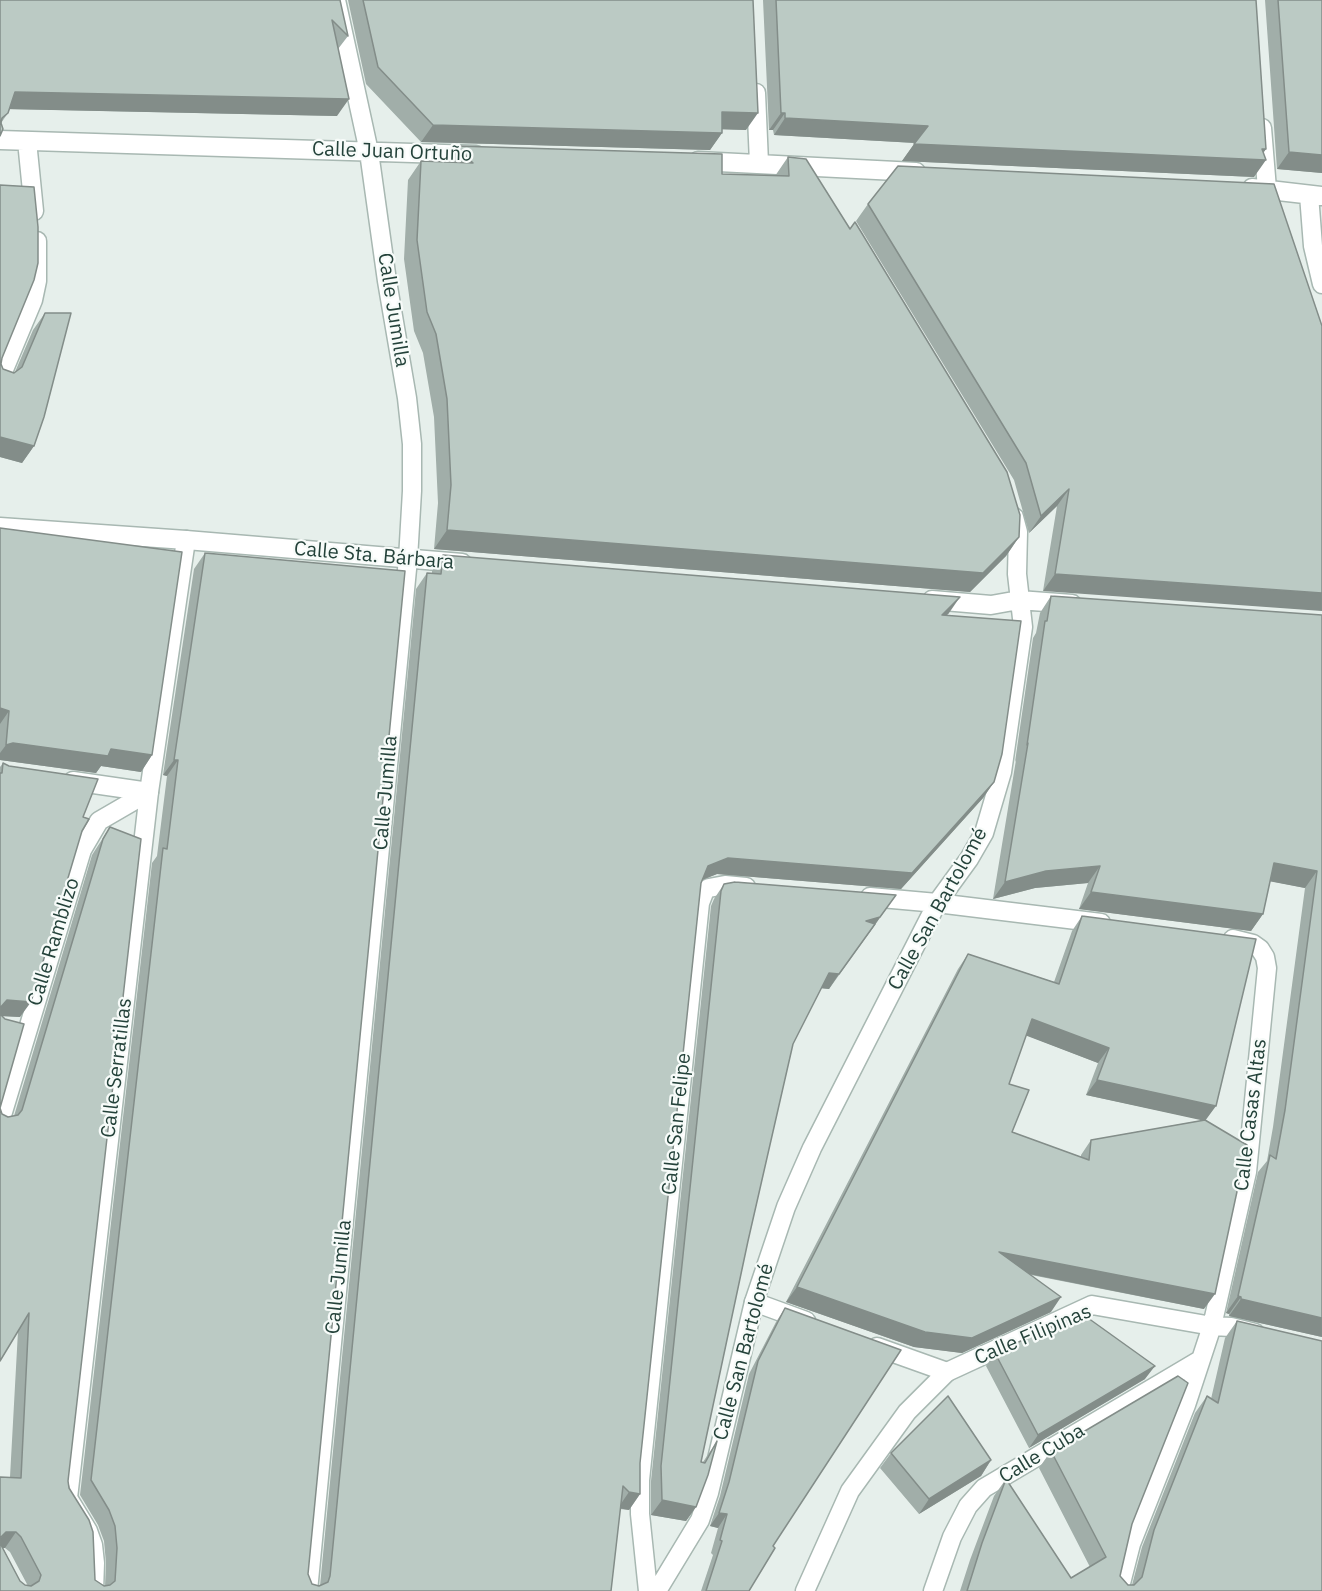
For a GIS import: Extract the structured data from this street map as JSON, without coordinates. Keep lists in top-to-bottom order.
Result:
{
  "streets": {
    "street": [
      "Calle Juan Ortuño",
      "Calle Jumilla",
      "Calle Sta. Bárbara",
      "Calle San Bartolomé",
      "Calle Ramblizo",
      "Calle Serratillas",
      "Calle Casas Altas",
      "Calle San Felipe",
      "Calle Filipinas",
      "Calle Cuba"
    ]
  },
  "crossings": [
    ["Calle Juan Ortuño", "Calle Jumilla"],
    ["Calle Jumilla", "Calle Sta. Bárbara"],
    ["Calle Sta. Bárbara", "Calle Serratillas"],
    ["Calle Ramblizo", "Calle Serratillas"],
    ["Calle Casas Altas", "Calle Filipinas"],
    ["Calle Casas Altas", "Calle Cuba"]
  ]
}
